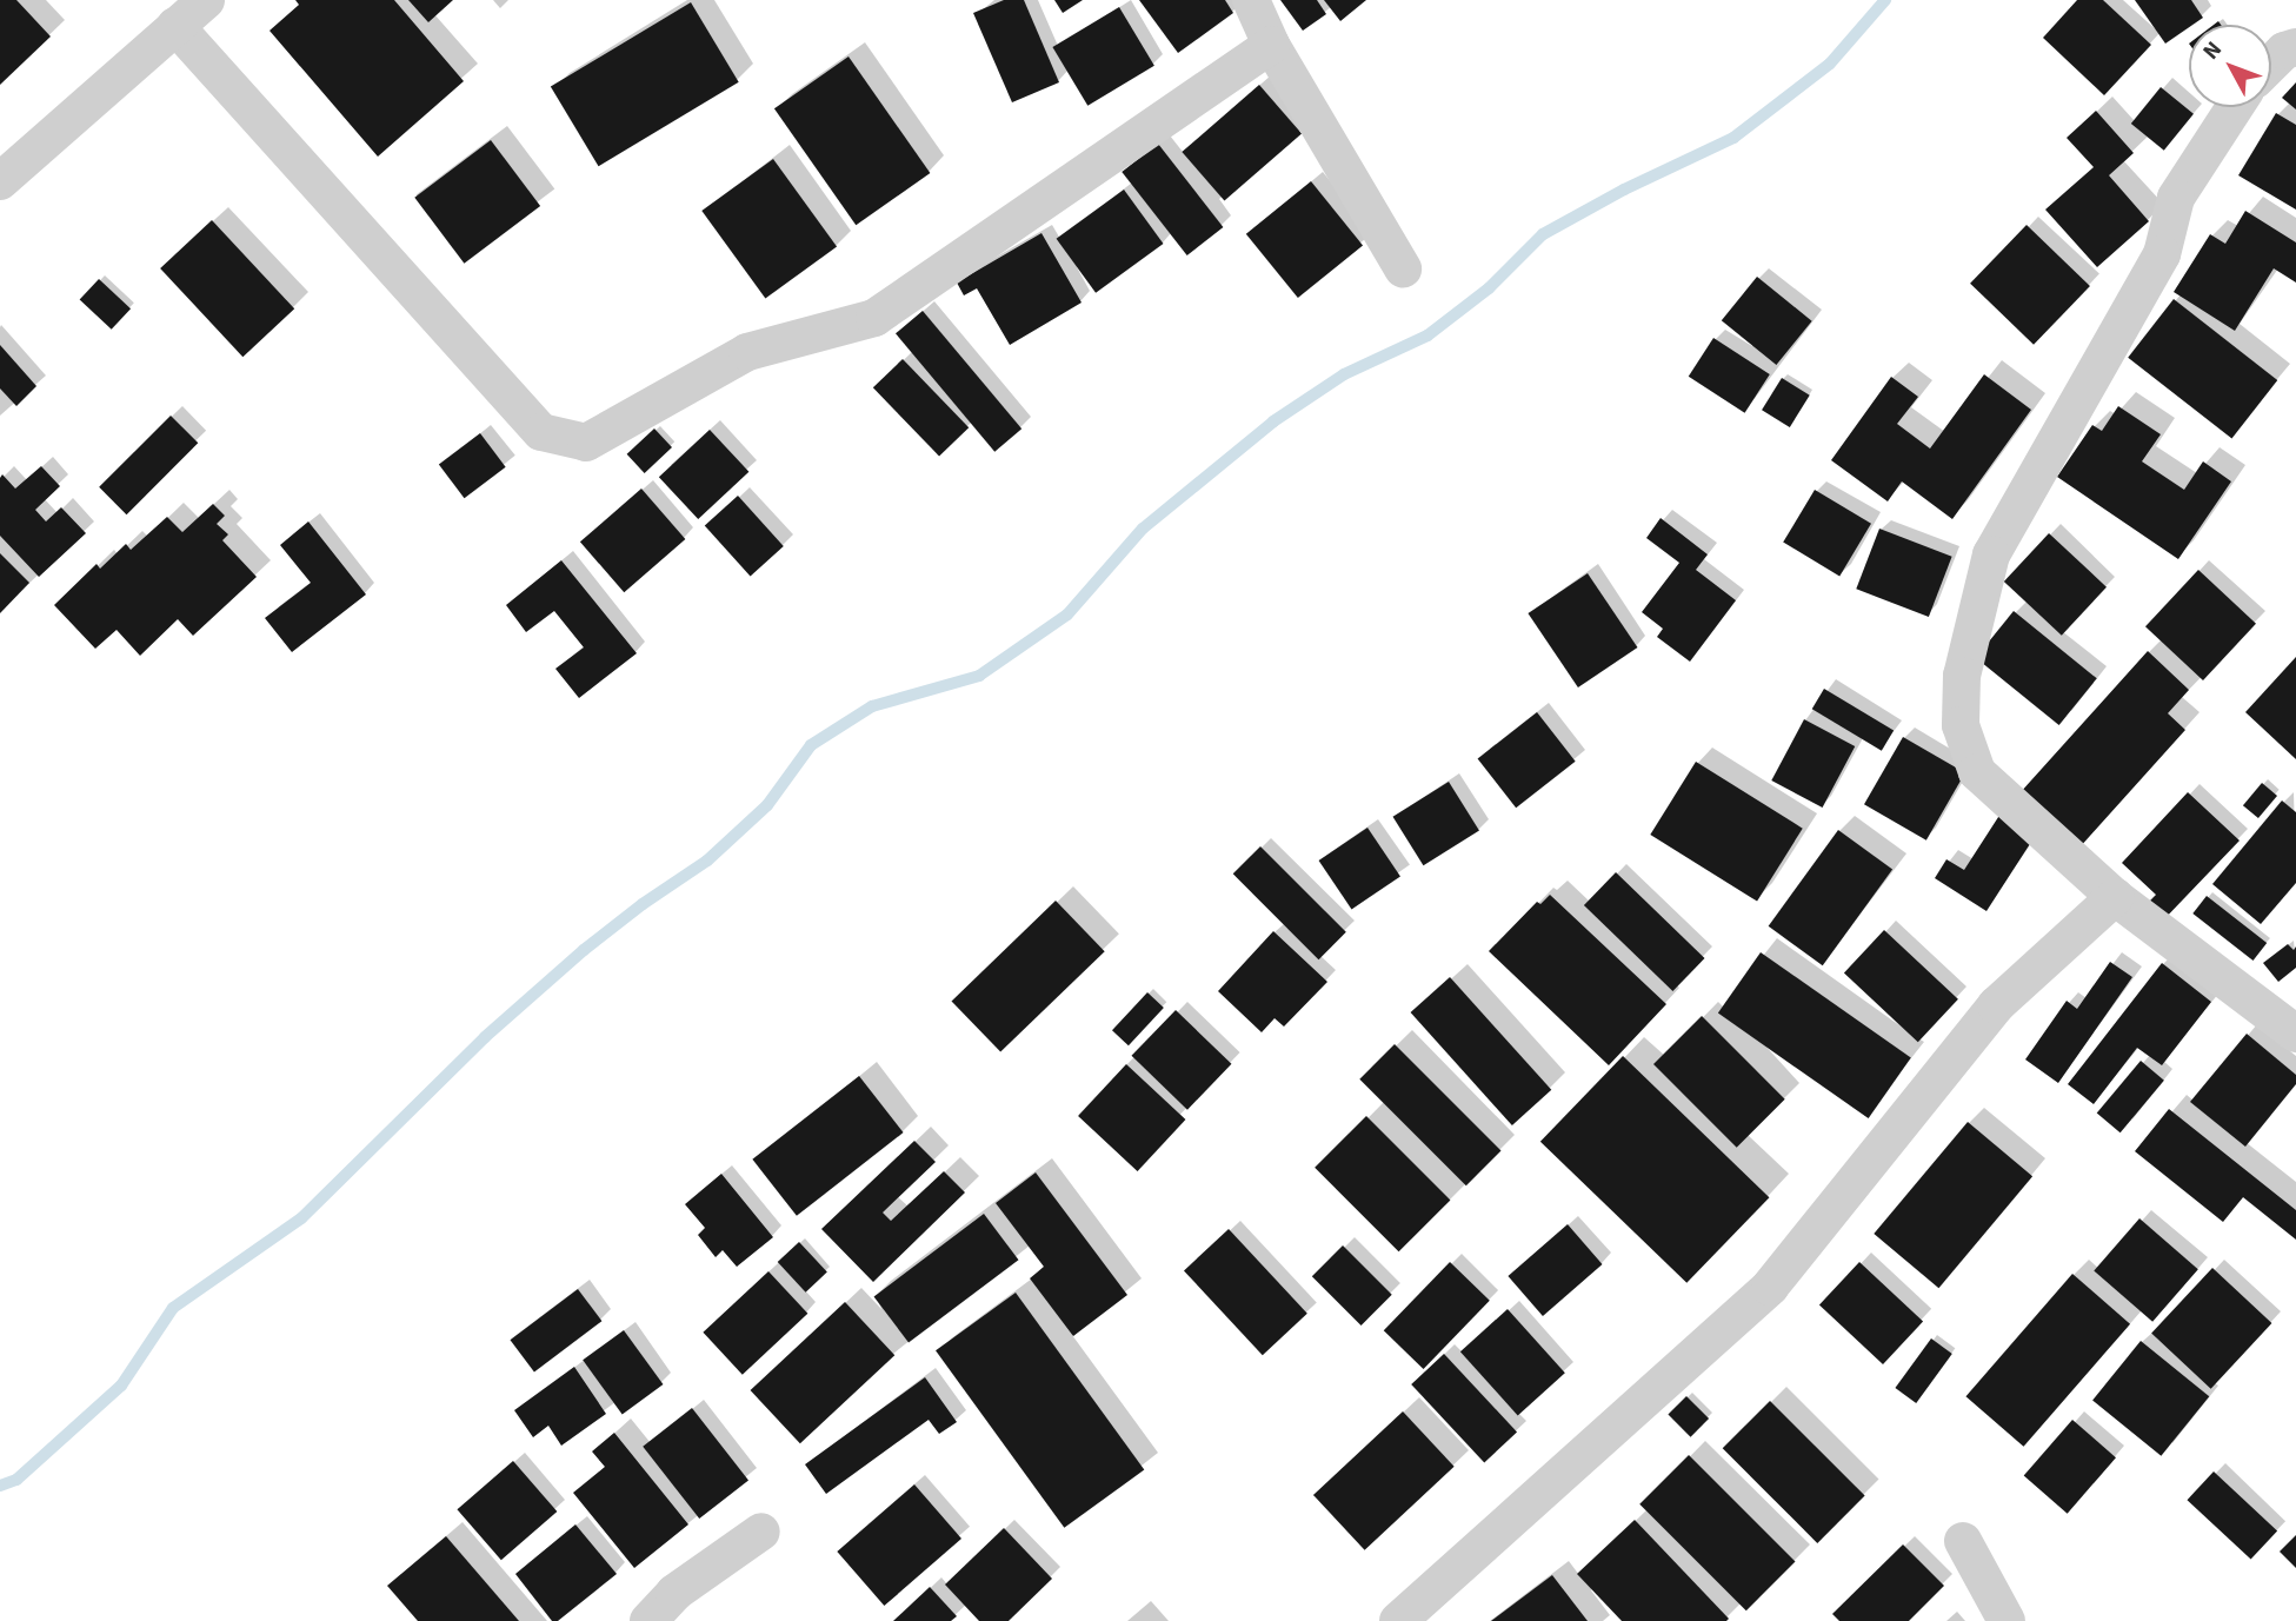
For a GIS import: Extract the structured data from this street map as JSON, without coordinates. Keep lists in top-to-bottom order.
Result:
{
  "north": "top left"
}
